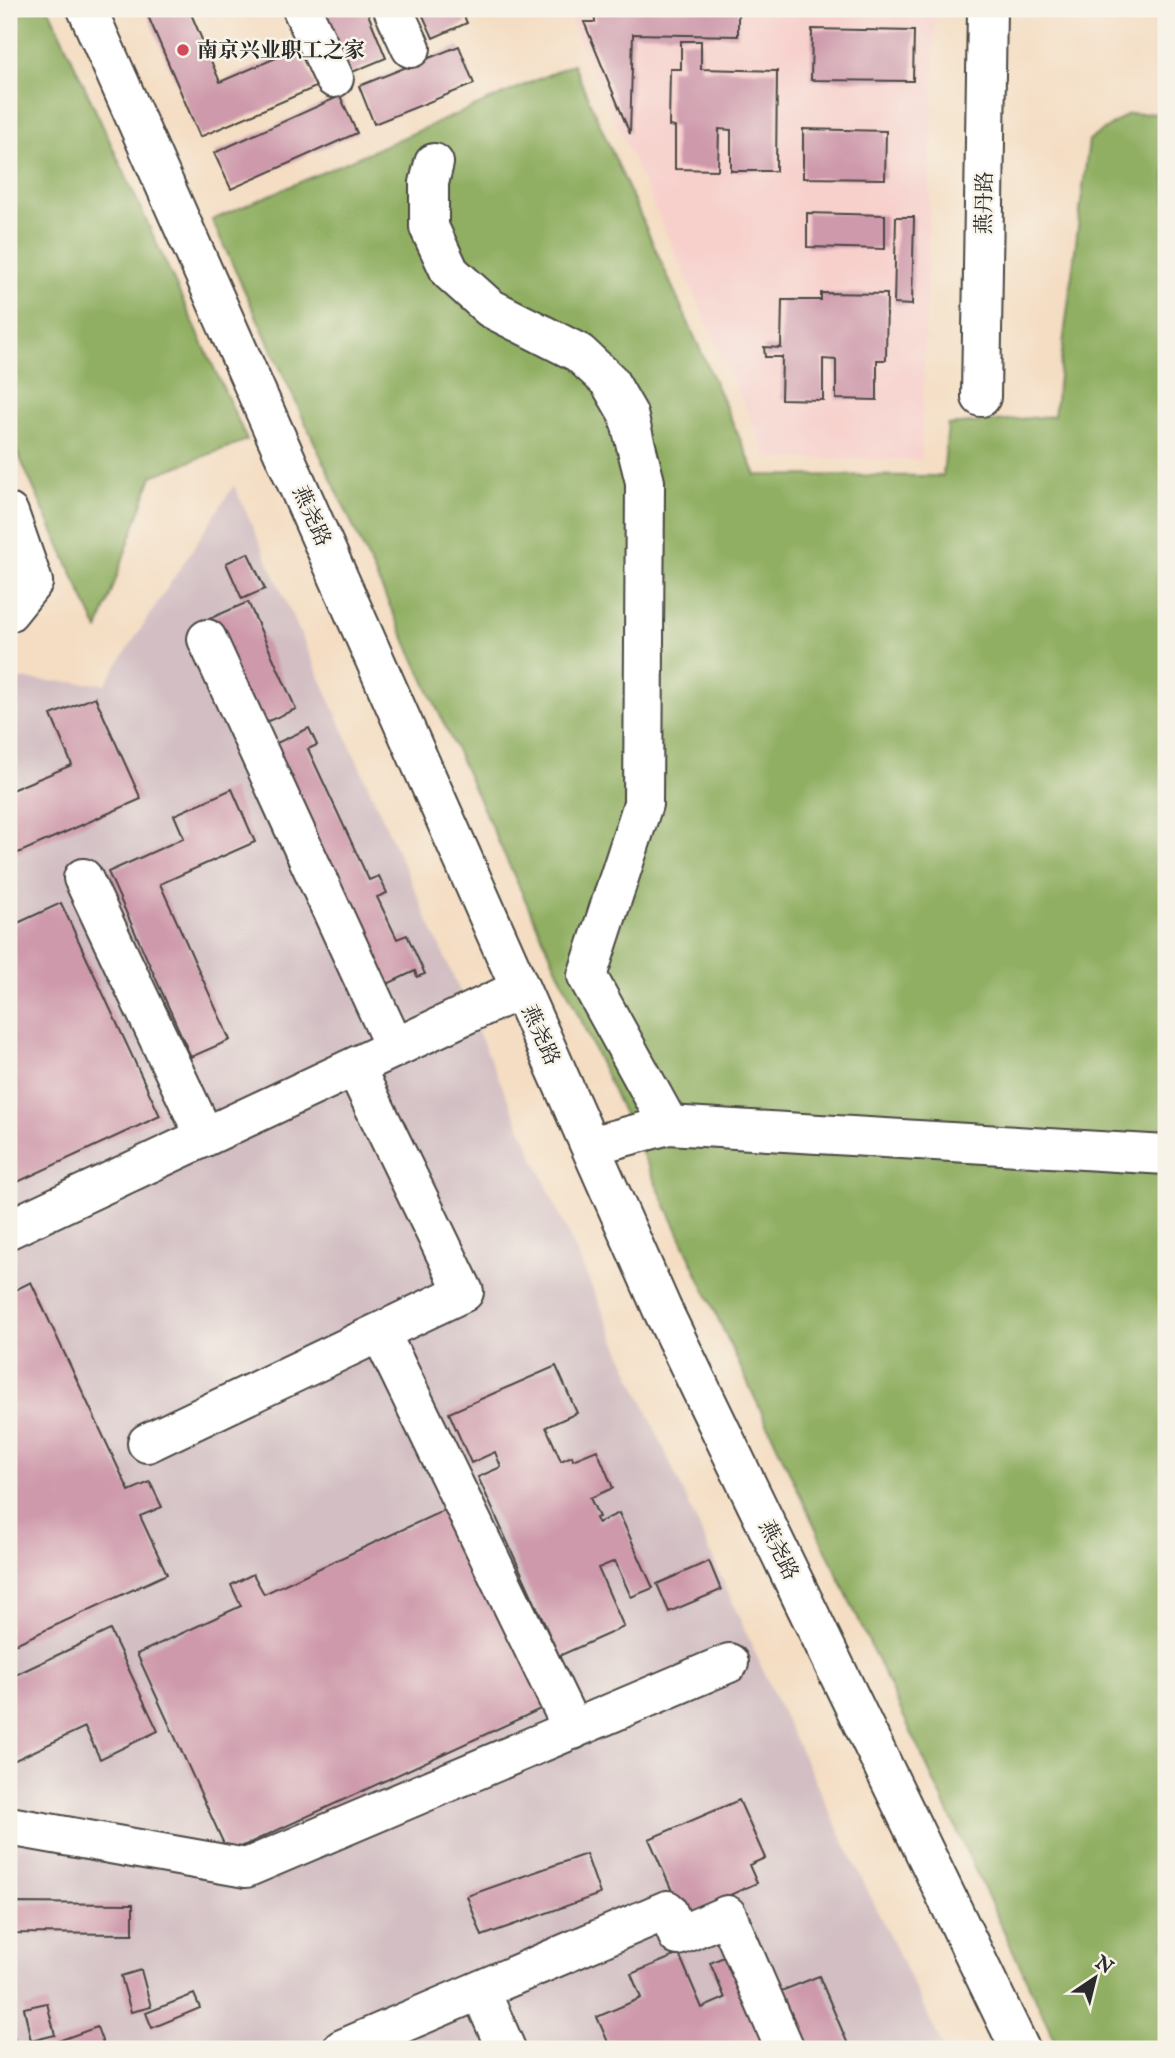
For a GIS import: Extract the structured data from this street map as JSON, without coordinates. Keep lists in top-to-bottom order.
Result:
{
  "streets": {
    "street": ["燕丹路", "燕尧路"]
  },
  "places": ["南京兴业职工之家"],
  "north": "top right"
}
